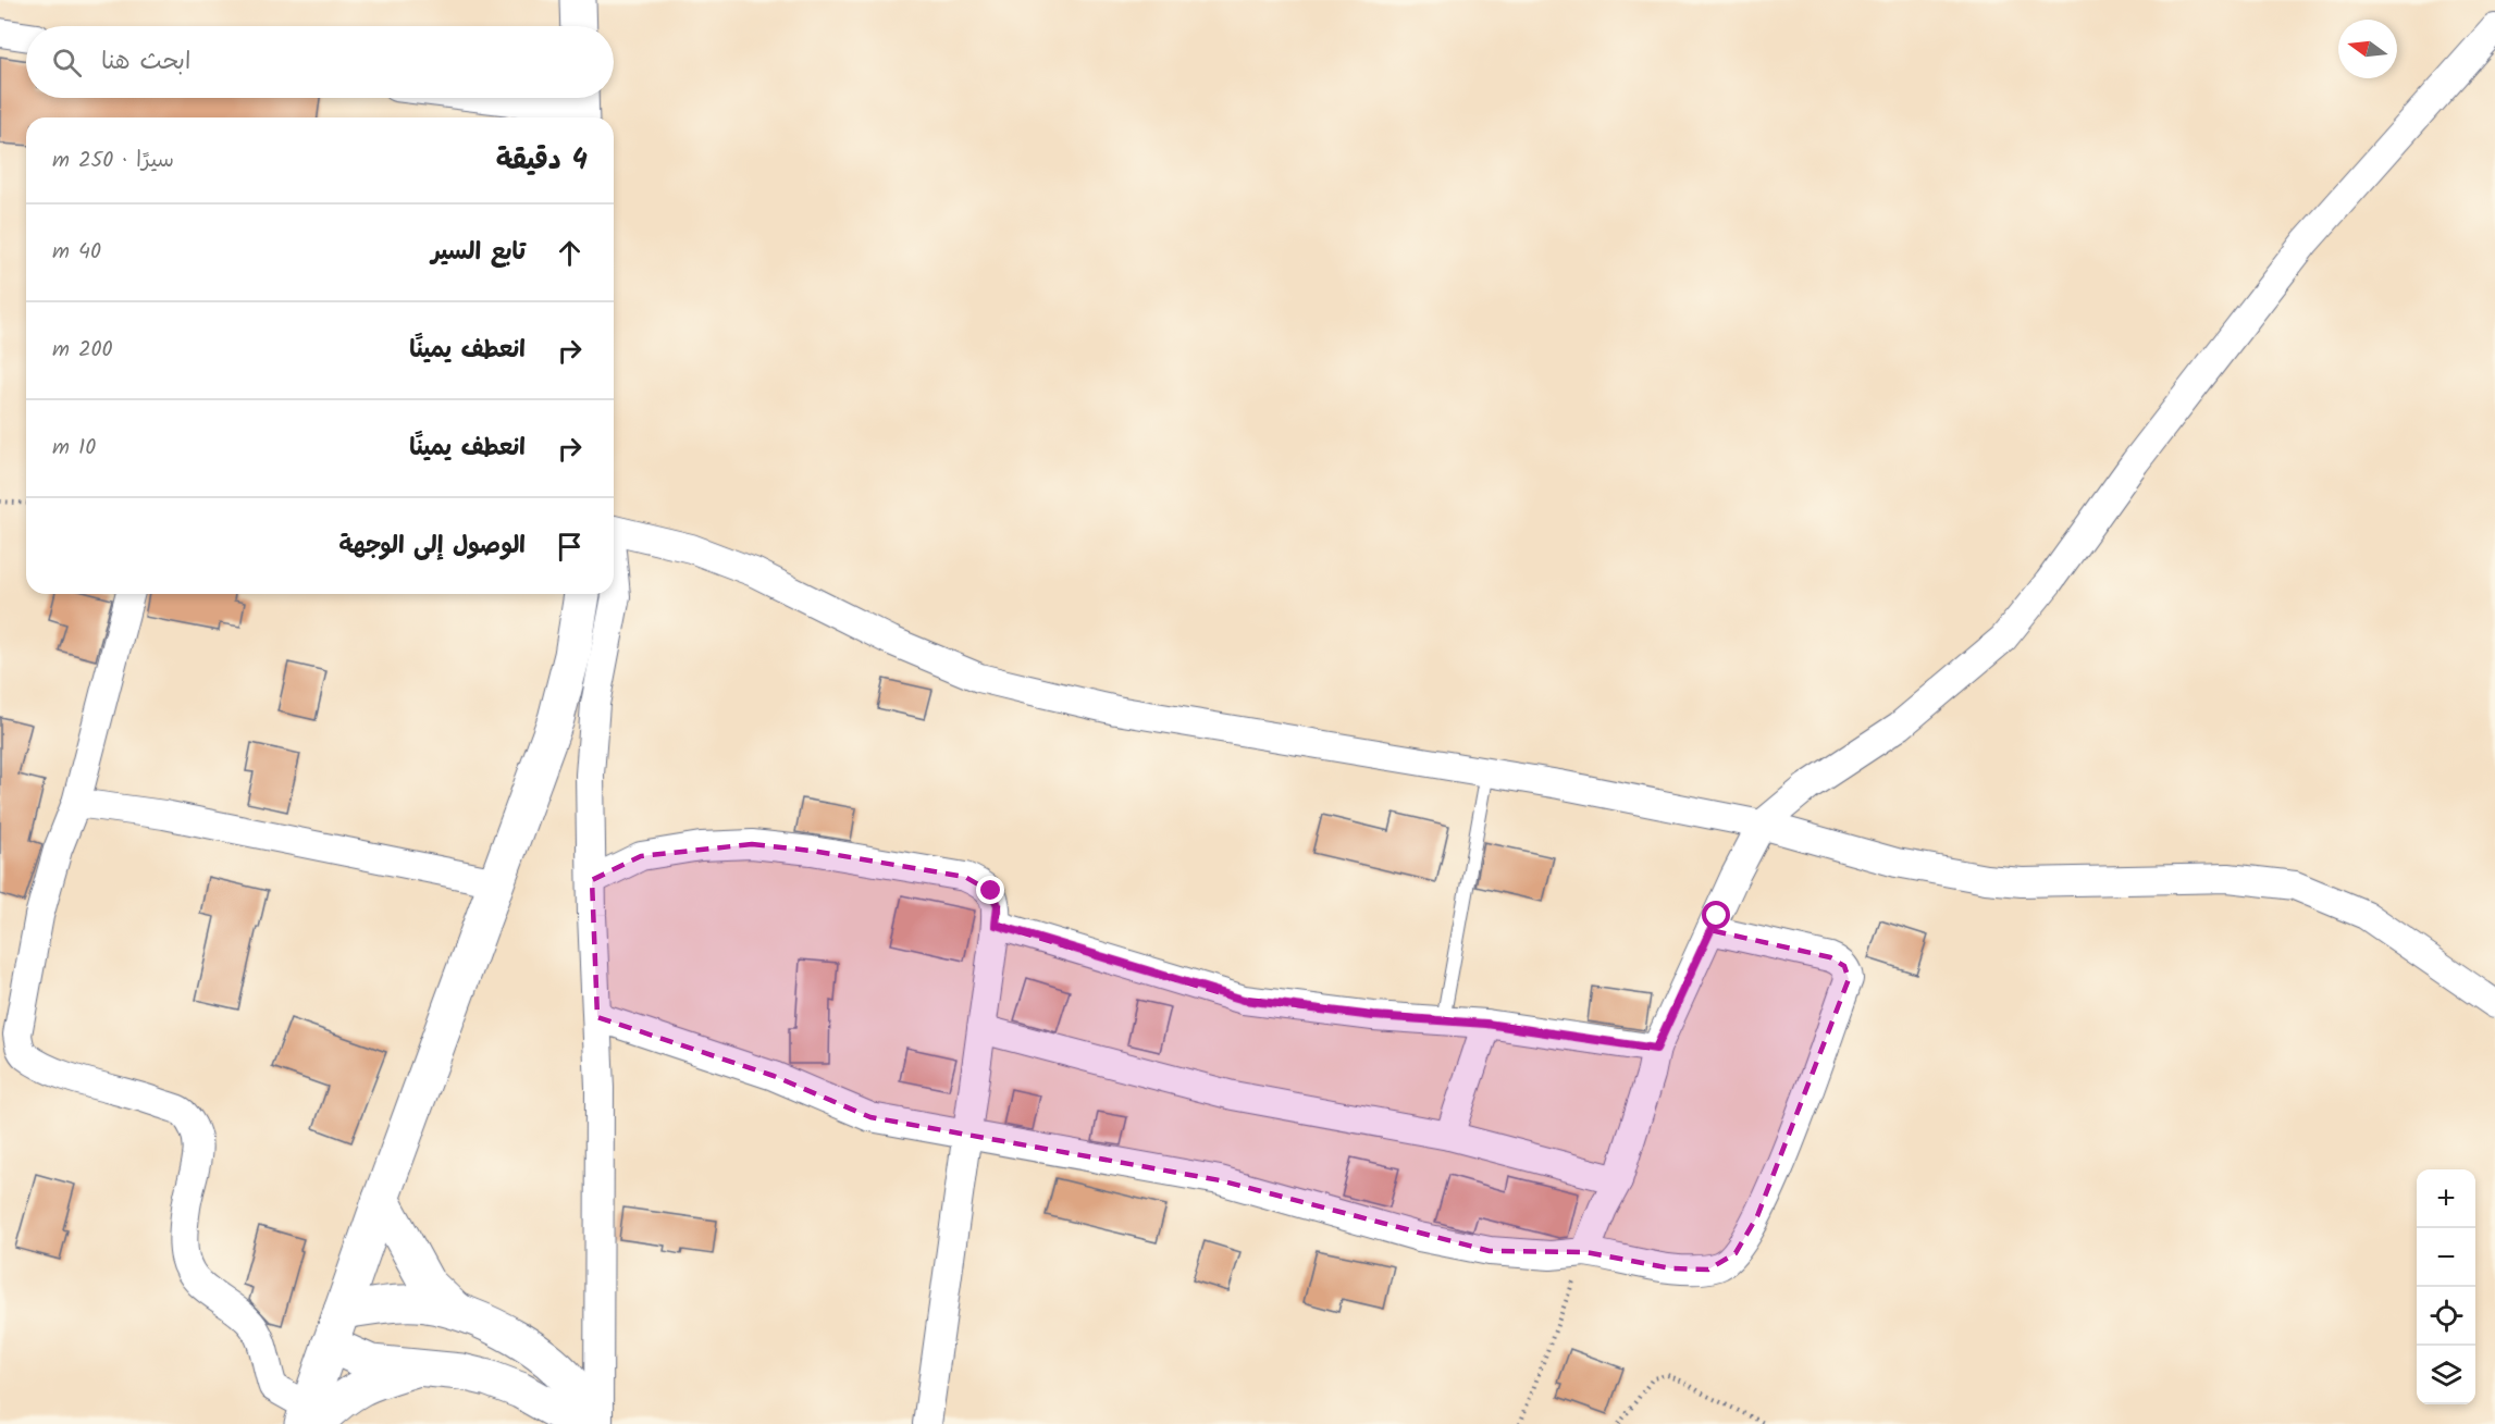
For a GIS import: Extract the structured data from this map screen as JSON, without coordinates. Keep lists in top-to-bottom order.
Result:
{
  "north": "left",
  "page": {
    "search": "ابحث هنا",
    "heading": ["4 دقيقة", "سيرًا · 250 m"],
    "list": [
      ["تابع السير", "40 m"],
      ["انعطف يمينًا", "200 m"],
      ["انعطف يمينًا", "10 m"],
      "الوصول إلى الوجهة"
    ],
    "map_buttons": ["+", "−"]
  }
}
